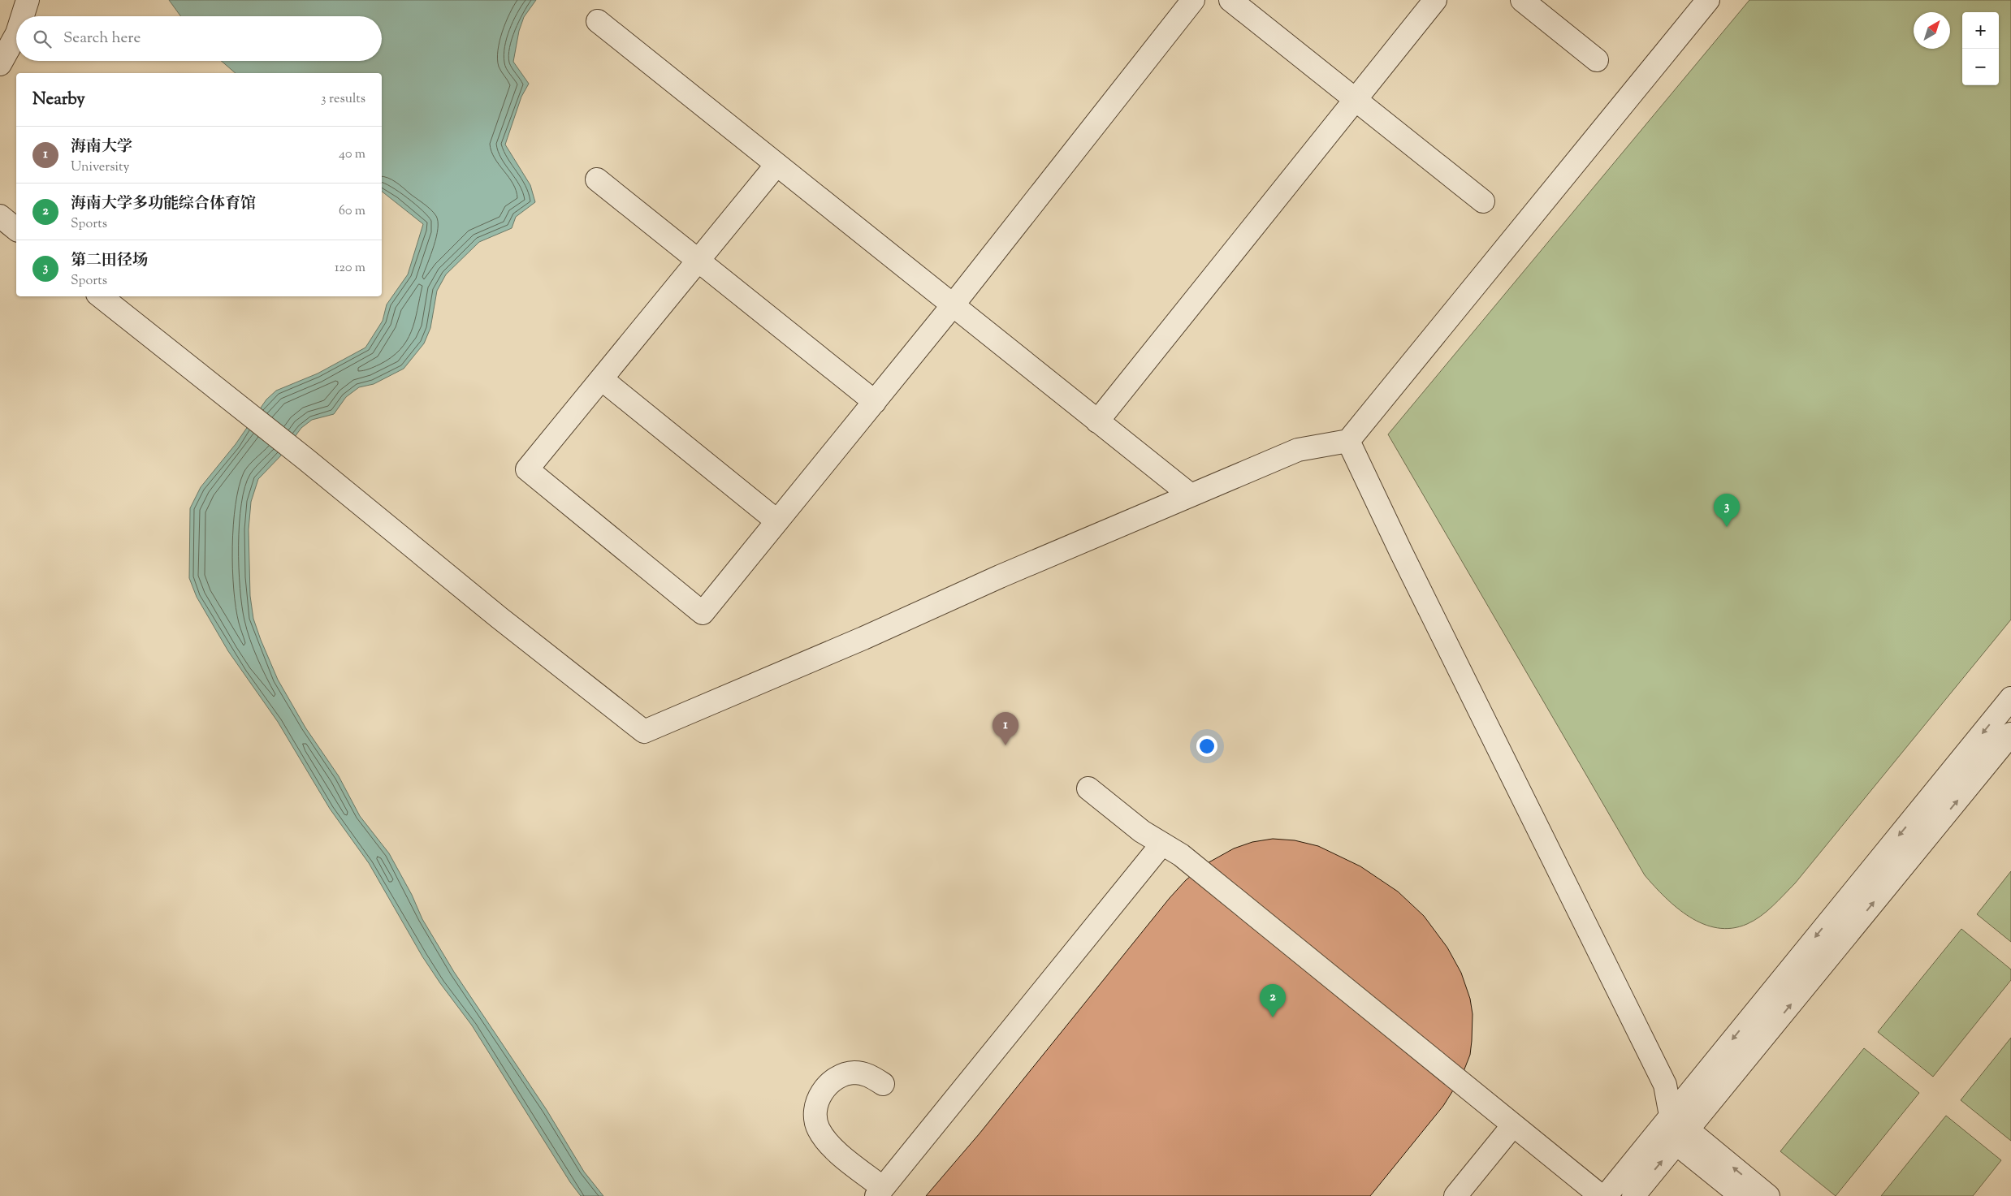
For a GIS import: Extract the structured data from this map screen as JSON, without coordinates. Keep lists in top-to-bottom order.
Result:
{
  "north": "top right",
  "page": {
    "map_buttons": ["+", "−"],
    "search": "Search here",
    "heading": ["Nearby", "3 results"],
    "list": [
      {
        "mark": "1",
        "name": "海南大学",
        "note": "University",
        "value": "40 m"
      },
      {
        "mark": "2",
        "name": "海南大学多功能综合体育馆",
        "note": "Sports",
        "value": "60 m"
      },
      {
        "mark": "3",
        "name": "第二田径场",
        "note": "Sports",
        "value": "120 m"
      }
    ],
    "pins": ["3", "1", "2"]
  }
}
